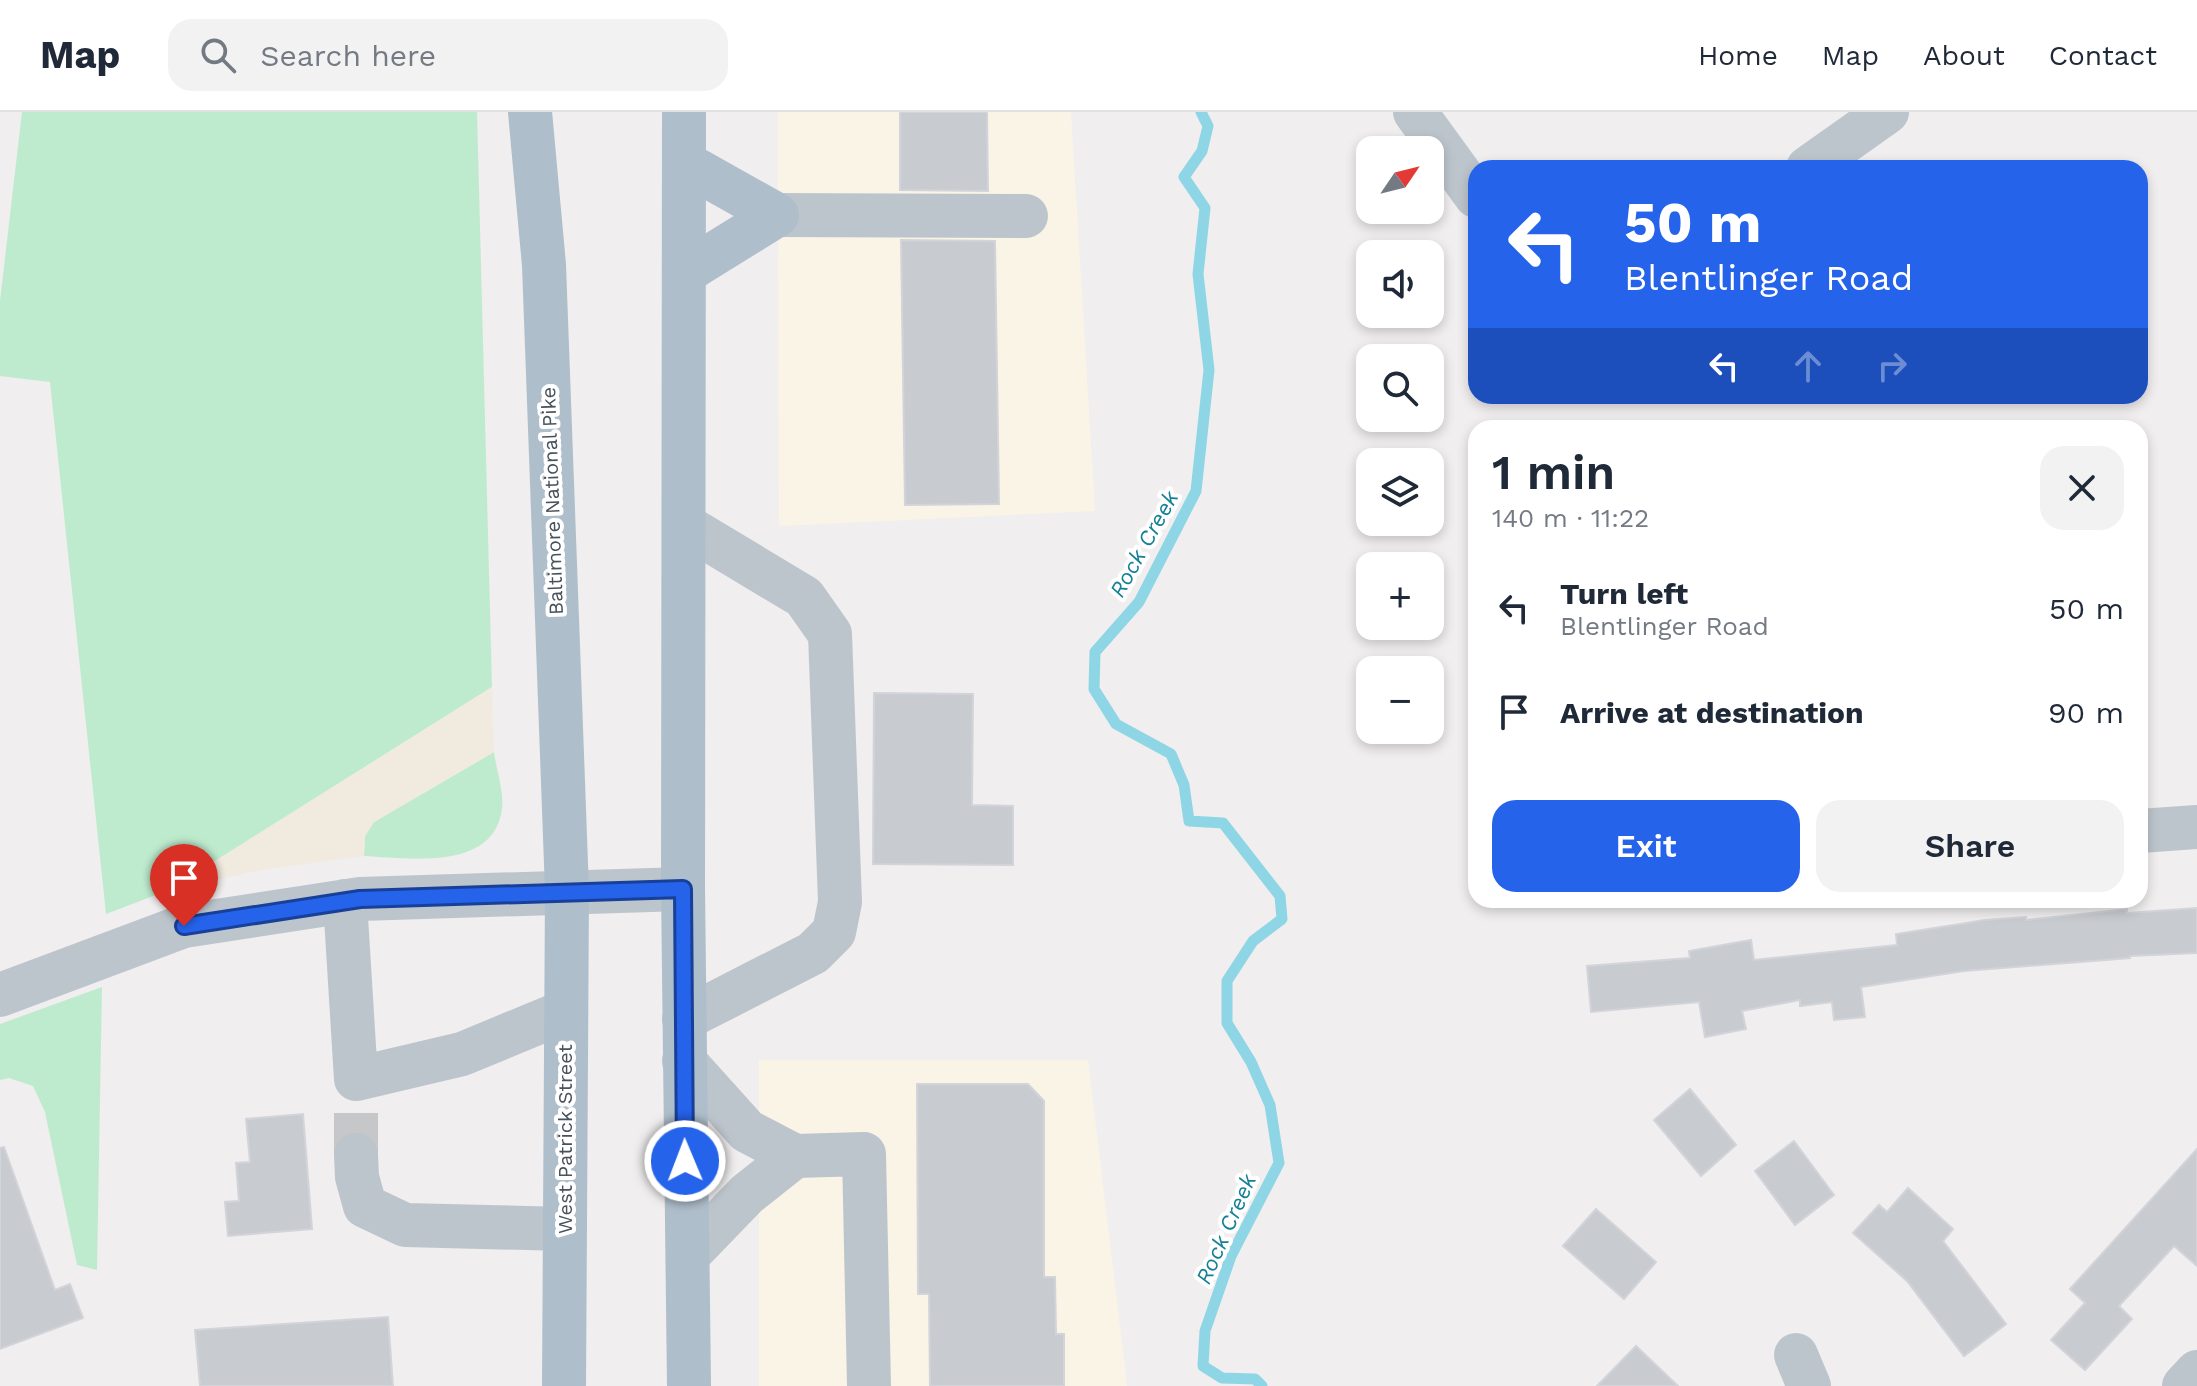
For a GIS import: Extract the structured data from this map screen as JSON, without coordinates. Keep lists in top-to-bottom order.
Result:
{
  "streets": {
    "main road": ["Baltimore National Pike", "West Patrick Street"]
  },
  "crossings": [
    ["Baltimore National Pike", "West Patrick Street"]
  ],
  "water": ["Rock Creek"],
  "north": "top right",
  "page": {
    "header": "Map",
    "search": "Search here",
    "nav": [
      "Home",
      "Map",
      "About",
      "Contact"
    ],
    "map_buttons": ["+", "−"],
    "turn": ["50 m", "Blentlinger Road"],
    "heading": ["1 min", "140 m · 11:22"],
    "list": [
      {
        "name": "Turn left",
        "note": "Blentlinger Road",
        "value": "50 m"
      },
      {
        "name": "Arrive at destination",
        "value": "90 m"
      }
    ],
    "buttons": ["Exit", "Share"]
  }
}
